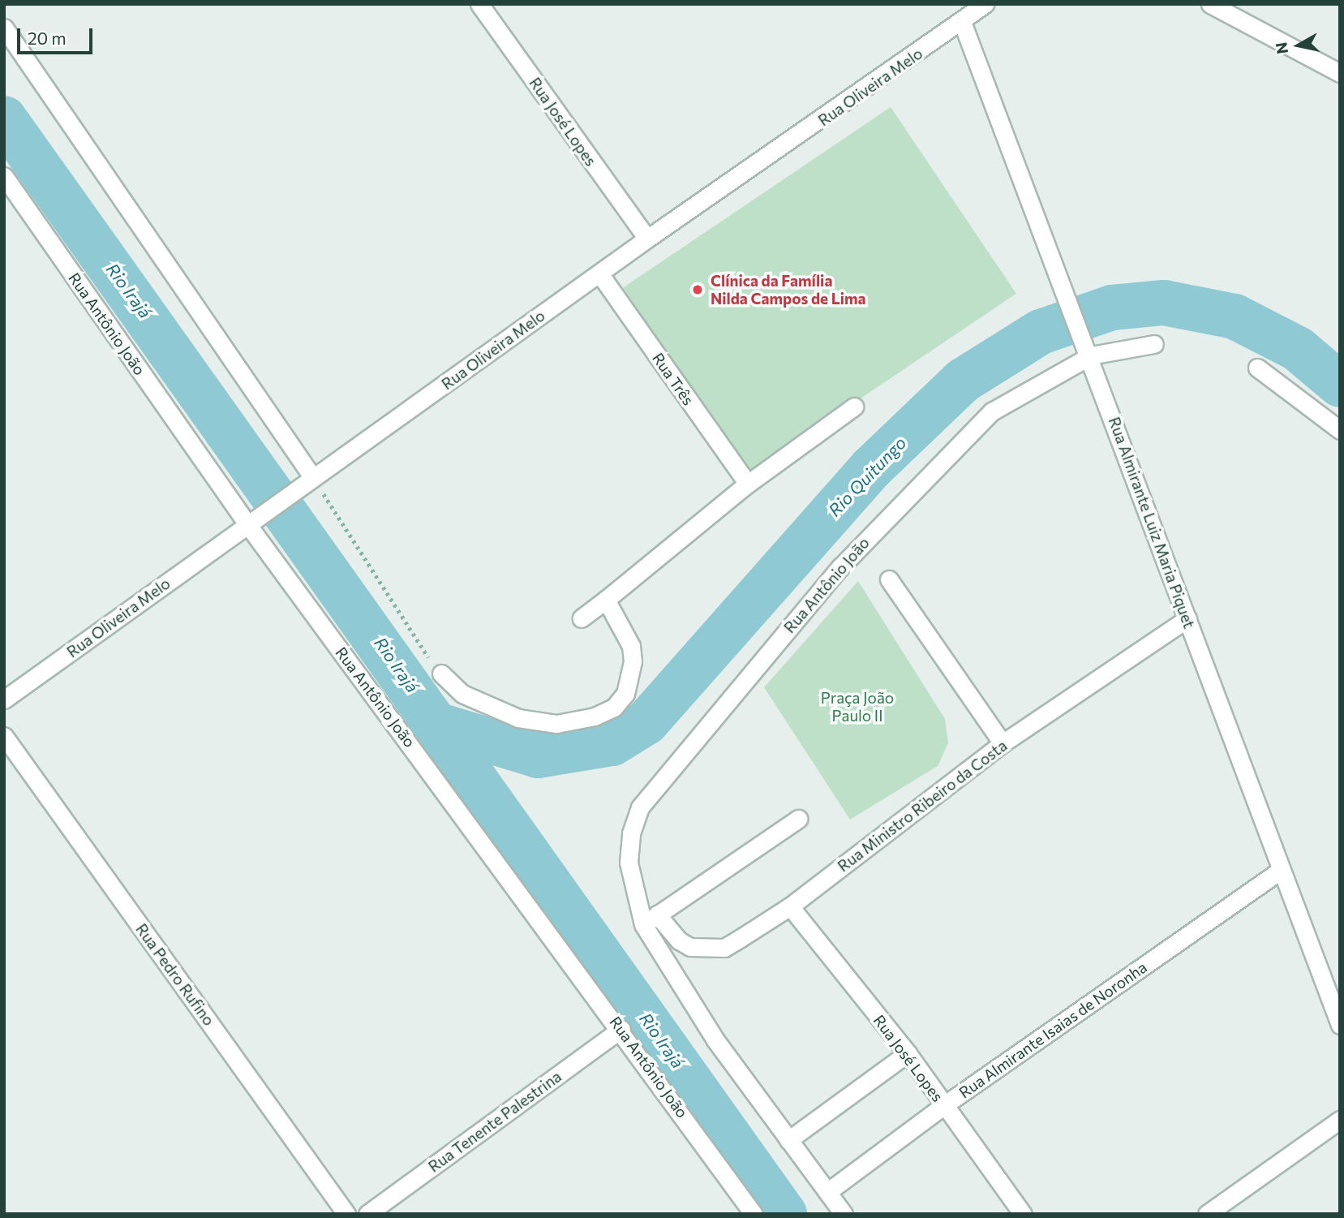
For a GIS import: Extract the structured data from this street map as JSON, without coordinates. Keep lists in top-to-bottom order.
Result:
{
  "streets": {
    "street": [
      "Rua Oliveira Melo",
      "Rua José Lopes",
      "Rua Antônio João",
      "Rua Três",
      "Rua Almirante Luiz Maria Piquet",
      "Rua Ministro Ribeiro da Costa",
      "Rua Pedro Rufino",
      "Rua Almirante Isaias de Noronha",
      "Rua Tenente Palestrina"
    ]
  },
  "crossings": [
    ["Rua Oliveira Melo", "Rua José Lopes"],
    ["Rua Oliveira Melo", "Rua Antônio João"],
    ["Rua Oliveira Melo", "Rua Três"],
    ["Rua Oliveira Melo", "Rua Almirante Luiz Maria Piquet"],
    ["Rua José Lopes", "Rua Ministro Ribeiro da Costa"],
    ["Rua José Lopes", "Rua Almirante Isaias de Noronha"],
    ["Rua Antônio João", "Rua Almirante Luiz Maria Piquet"],
    ["Rua Antônio João", "Rua Ministro Ribeiro da Costa"],
    ["Rua Antônio João", "Rua Almirante Isaias de Noronha"],
    ["Rua Antônio João", "Rua Tenente Palestrina"],
    ["Rua Almirante Luiz Maria Piquet", "Rua Ministro Ribeiro da Costa"],
    ["Rua Almirante Luiz Maria Piquet", "Rua Almirante Isaias de Noronha"]
  ],
  "water": ["Rio Irajá", "Rio Quitungo"],
  "parks": ["Praça João Paulo II"],
  "places": ["Clínica da Família Nilda Campos de Lima"],
  "scale_bar": "20 m",
  "north": "left"
}
